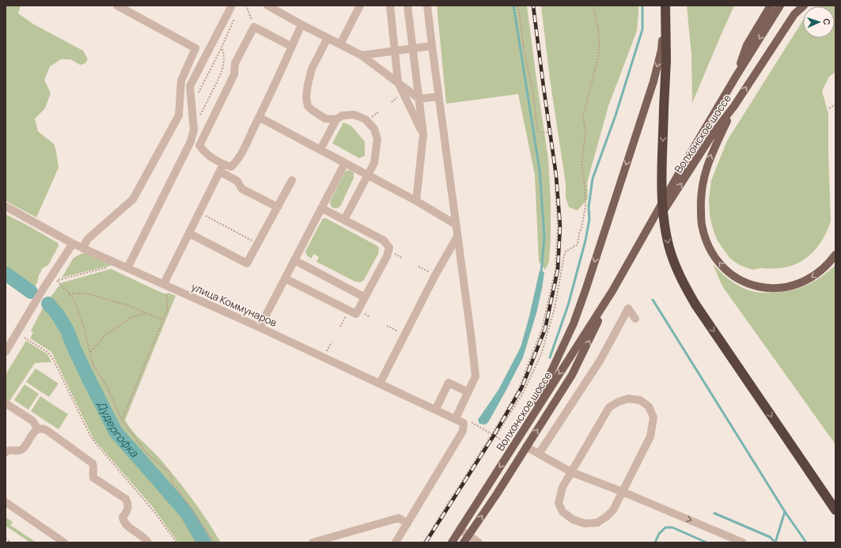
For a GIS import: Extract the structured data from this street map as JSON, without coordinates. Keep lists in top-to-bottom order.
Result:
{
  "streets": {
    "main road": ["Волхонское шоссе"],
    "street": ["улица Коммунаров"]
  },
  "water": ["Дудергофка"],
  "north": "right"
}
